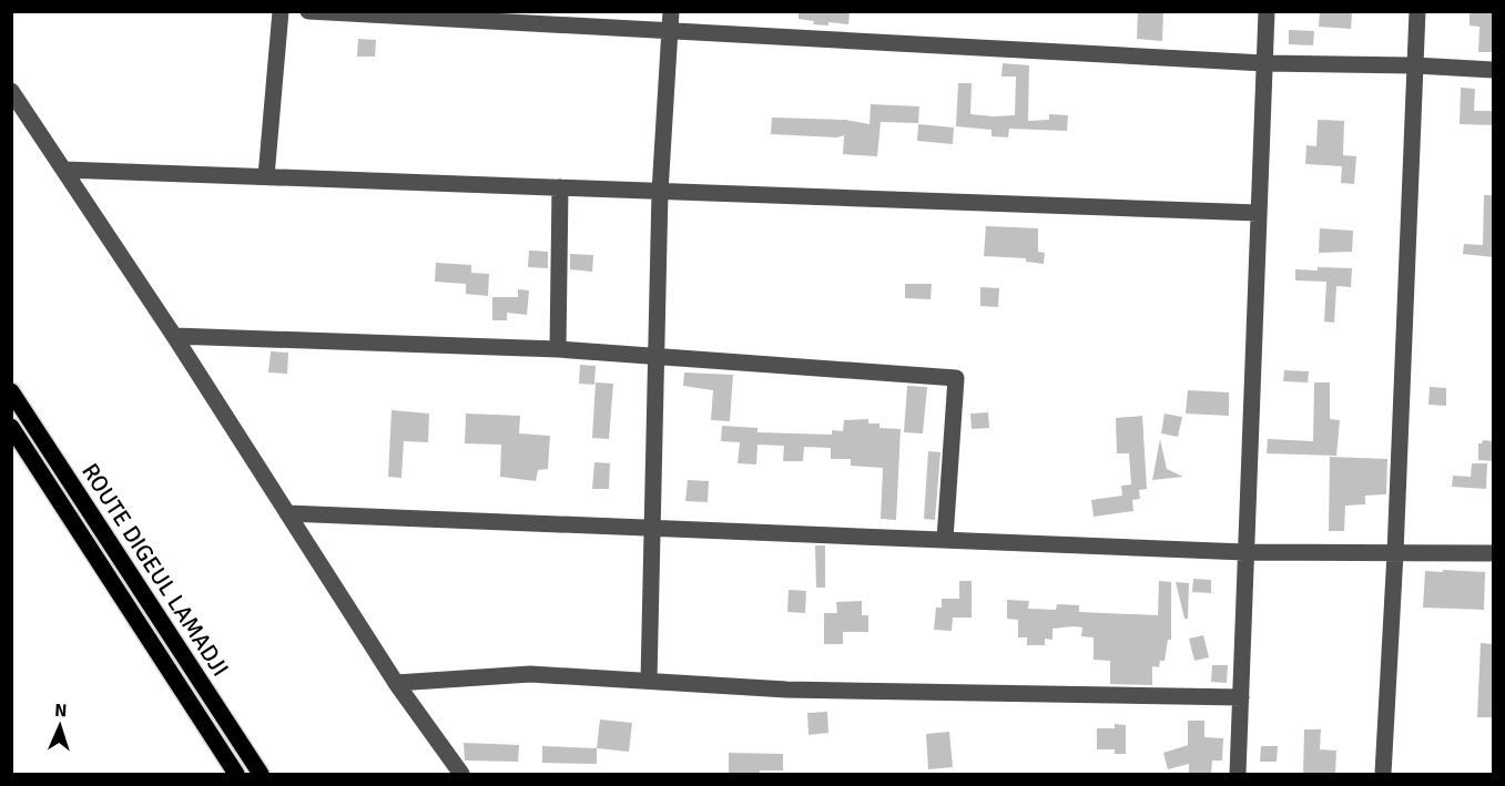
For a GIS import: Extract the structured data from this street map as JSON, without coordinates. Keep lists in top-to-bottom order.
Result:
{
  "streets": {
    "main road": ["ROUTE DIGEUL LAMADJI"]
  },
  "north": "top"
}
